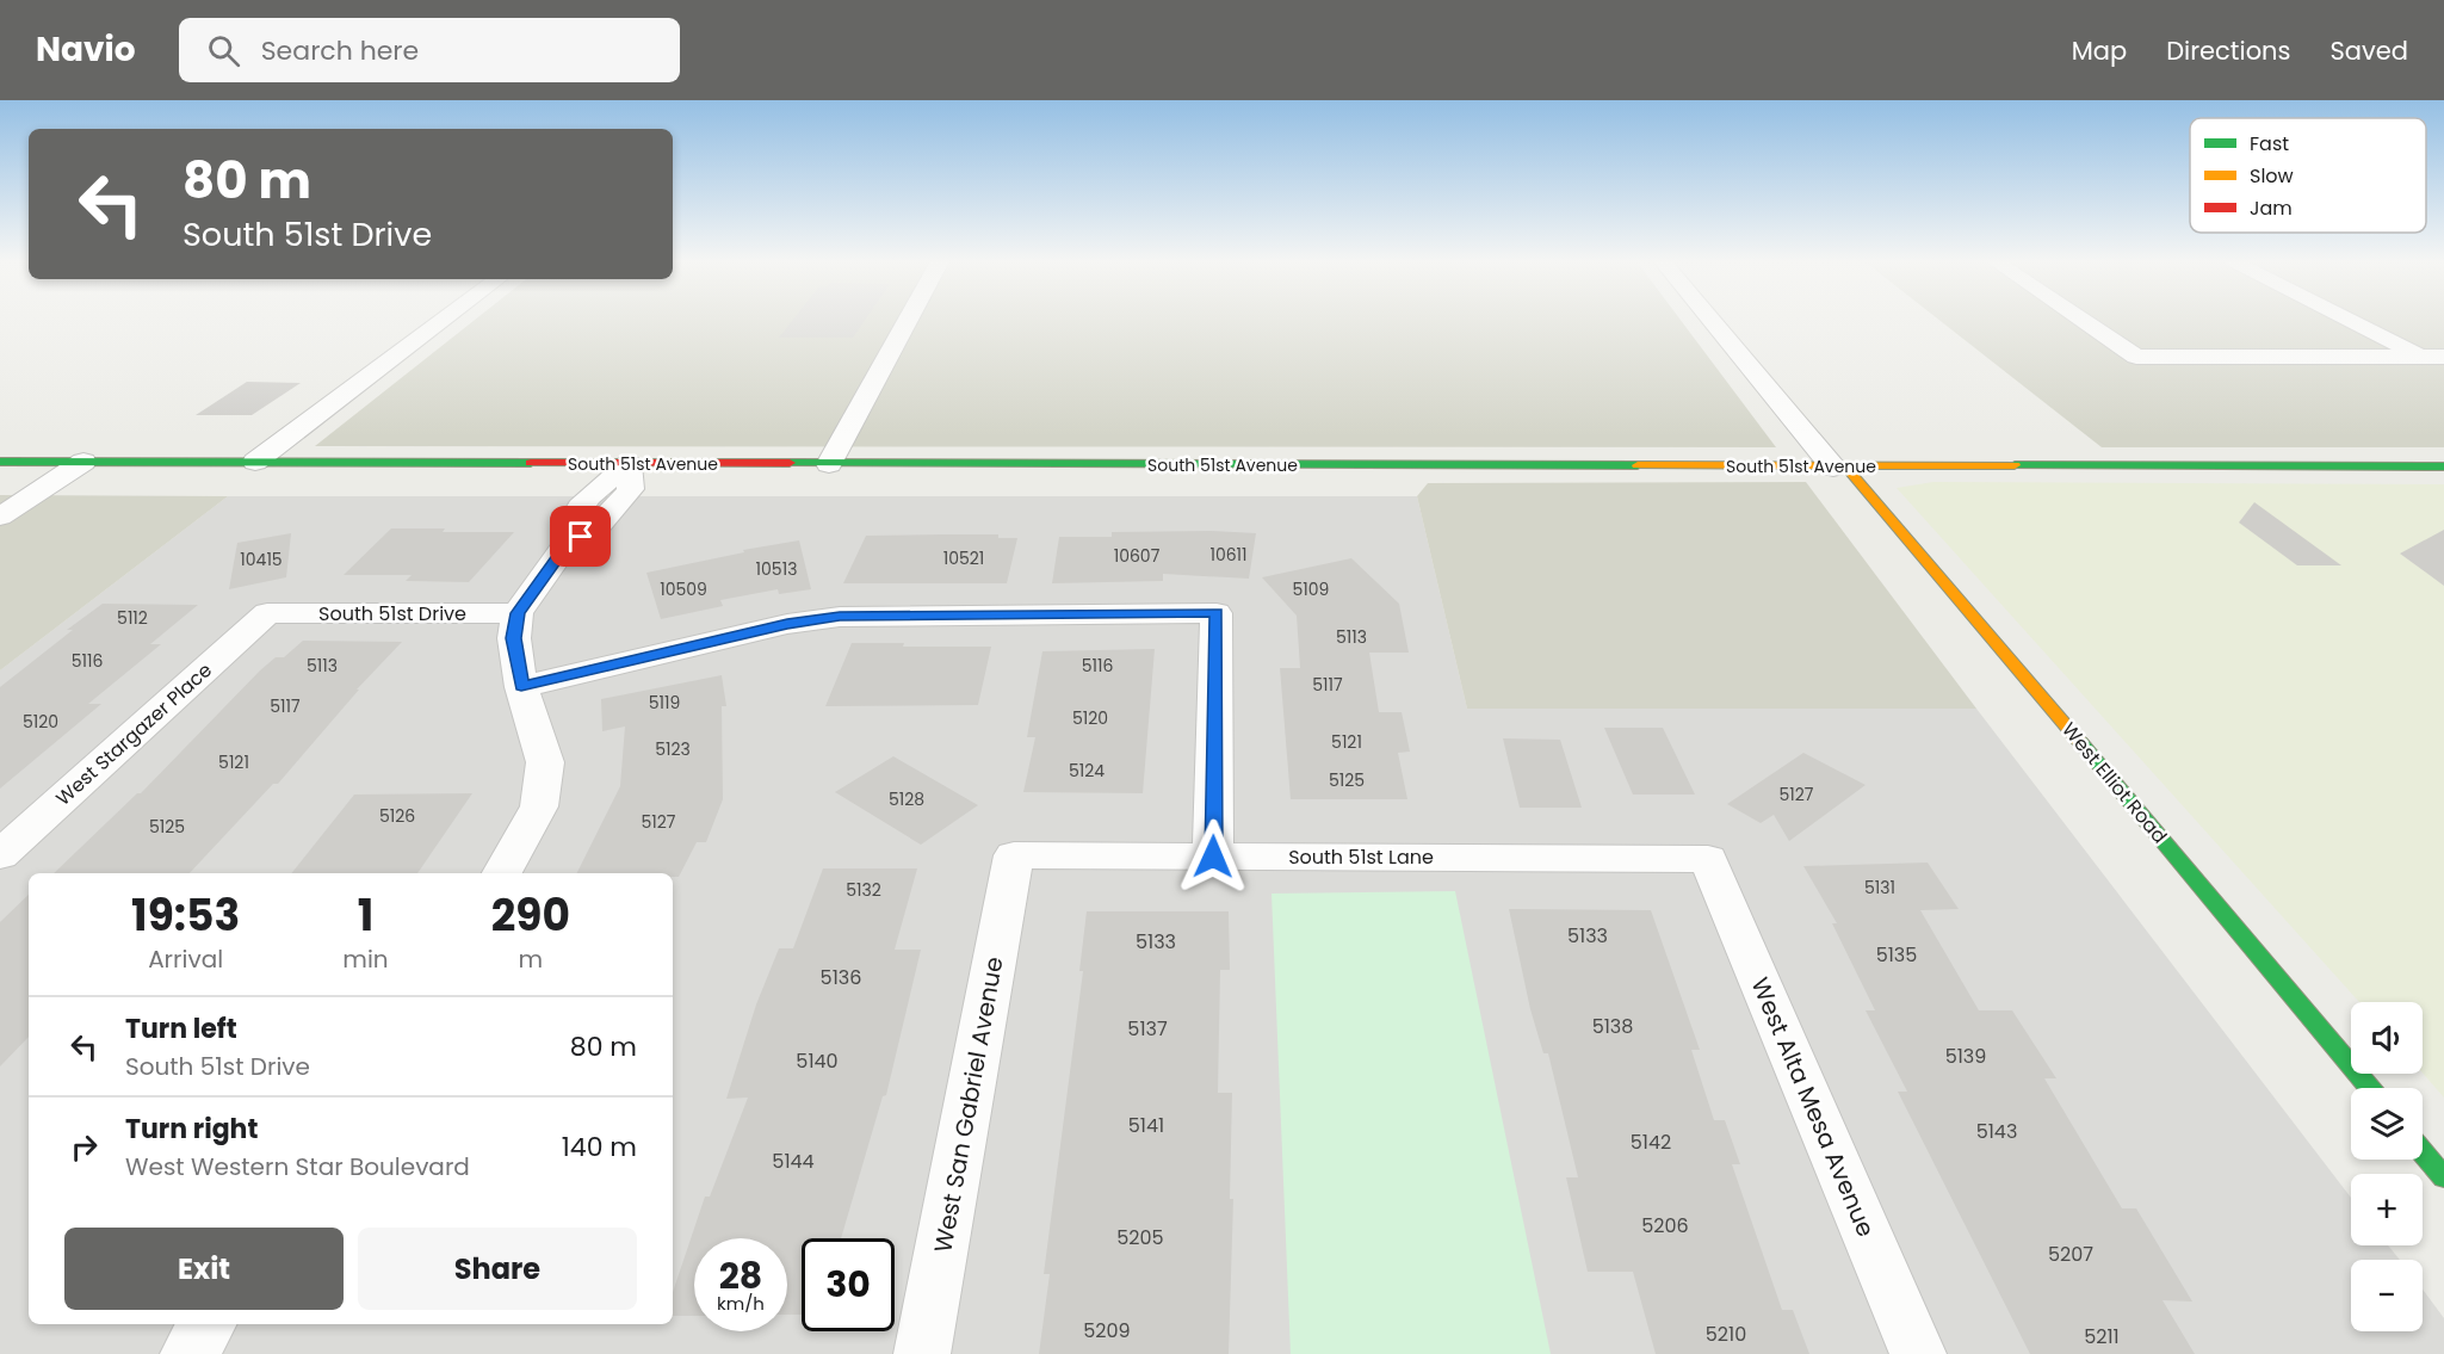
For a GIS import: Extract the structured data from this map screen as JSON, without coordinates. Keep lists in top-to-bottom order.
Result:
{
  "streets": {
    "main road": ["South 51st Avenue", "West Elliot Road"],
    "street": [
      "South 51st Drive",
      "West Stargazer Place",
      "South 51st Lane",
      "West San Gabriel Avenue",
      "West Alta Mesa Avenue"
    ]
  },
  "crossings": [
    ["South 51st Avenue", "West Elliot Road"],
    ["South 51st Drive", "West Stargazer Place"],
    ["South 51st Lane", "West San Gabriel Avenue"],
    ["South 51st Lane", "West Alta Mesa Avenue"]
  ],
  "house_numbers": [
    "10611",
    "10607",
    "10521",
    "10415",
    "10513",
    "10509",
    "5109",
    "5112",
    "5113",
    "5116",
    "5113",
    "5116",
    "5117",
    "5119",
    "5117",
    "5120",
    "5120",
    "5121",
    "5123",
    "5121",
    "5124",
    "5125",
    "5127",
    "5128",
    "5126",
    "5127",
    "5125",
    "5131",
    "5132",
    "5133",
    "5133",
    "5135",
    "5136",
    "5138",
    "5137",
    "5139",
    "5140",
    "5141",
    "5143",
    "5142",
    "5144",
    "5206",
    "5205",
    "5207",
    "5209",
    "5210",
    "5211"
  ],
  "legend": ["Fast", "Slow", "Jam"],
  "page": {
    "header": "Navio",
    "search": "Search here",
    "nav": ["Map", "Directions", "Saved"],
    "turn": ["80 m", "South 51st Drive"],
    "eta": [
      "19:53",
      "Arrival",
      "1",
      "min",
      "290",
      "m"
    ],
    "list": [
      {
        "name": "Turn left",
        "note": "South 51st Drive",
        "value": "80 m"
      },
      {
        "name": "Turn right",
        "note": "West Western Star Boulevard",
        "value": "140 m"
      }
    ],
    "map_buttons": ["+", "−"],
    "buttons": ["Exit", "Share"],
    "speed": "28 km/h",
    "limit": "30"
  }
}
